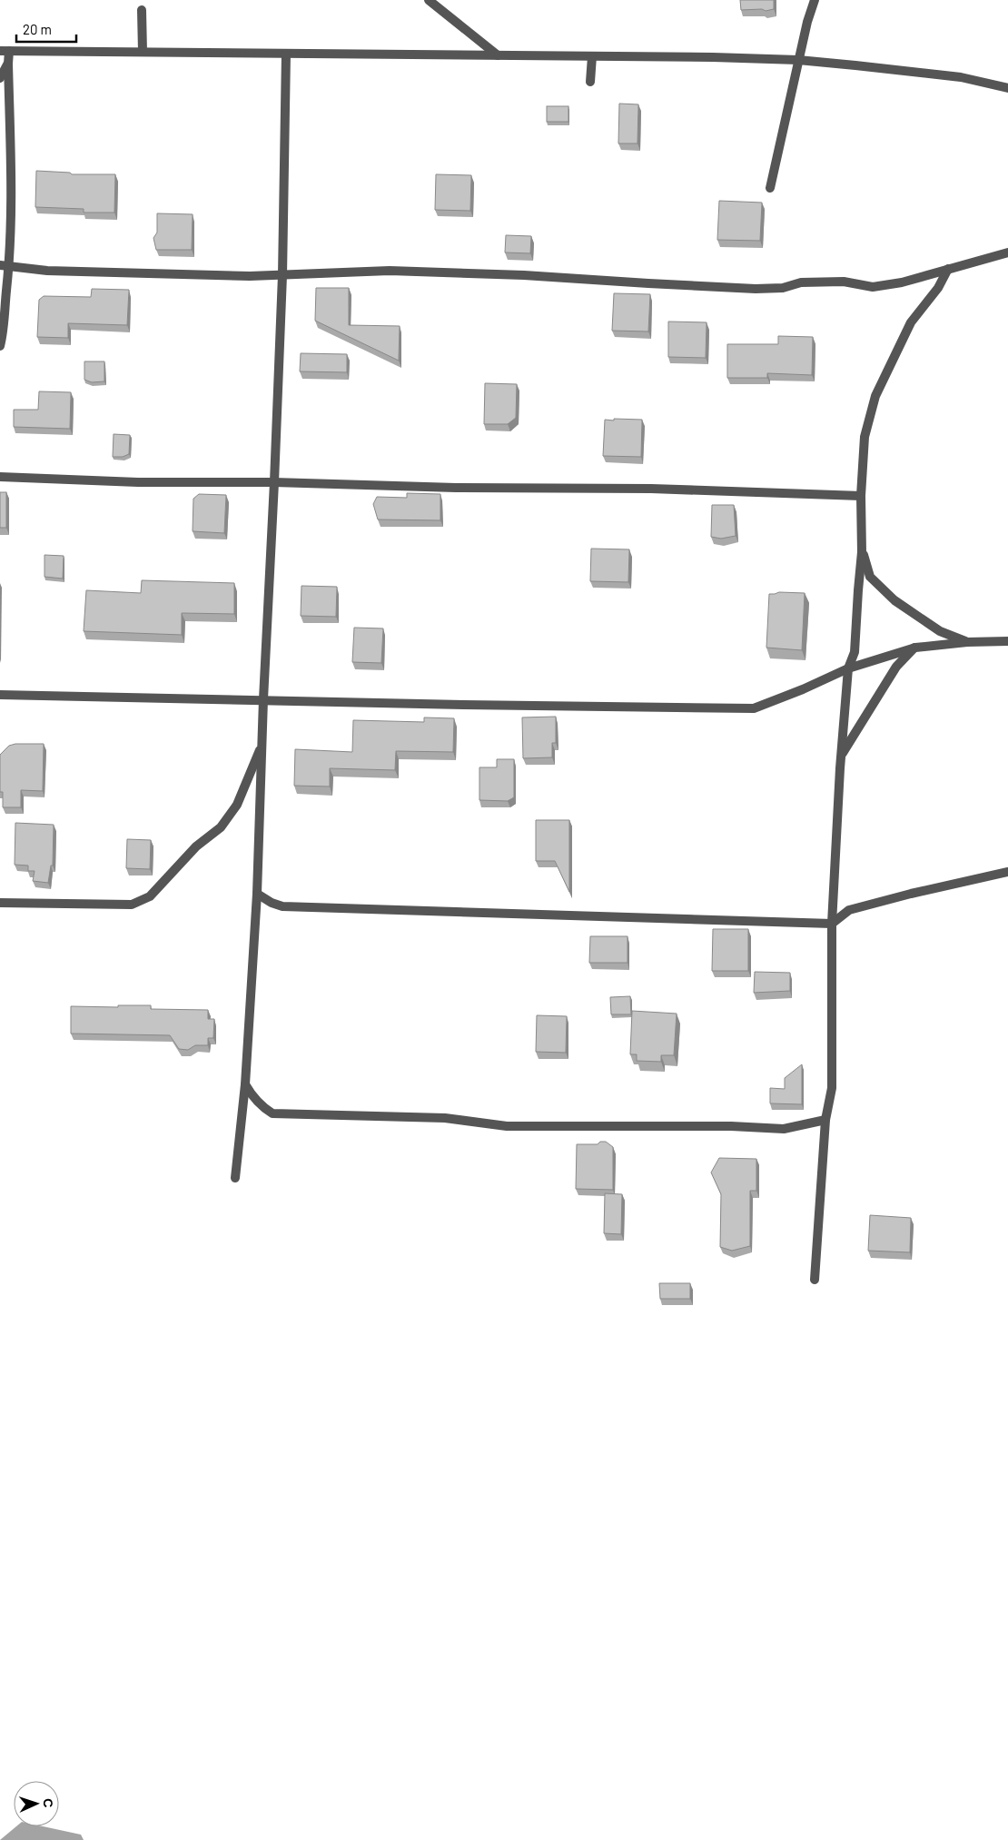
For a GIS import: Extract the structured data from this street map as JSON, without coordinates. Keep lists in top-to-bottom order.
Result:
{
  "scale_bar": "20 m",
  "north": "right"
}
